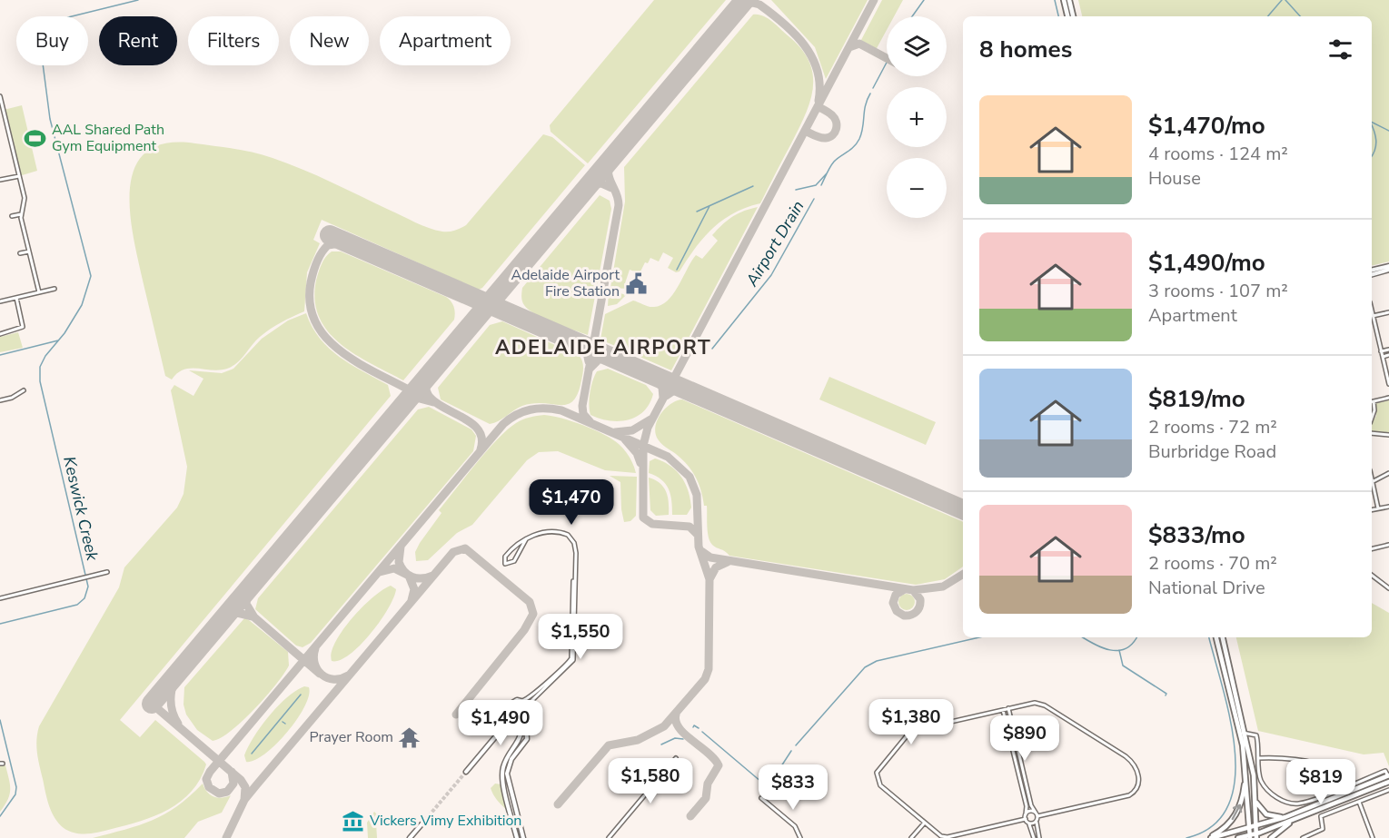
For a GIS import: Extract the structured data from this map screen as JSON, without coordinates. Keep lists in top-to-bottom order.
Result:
{
  "districts": ["ADELAIDE AIRPORT"],
  "water": ["Airport Drain", "Keswick Creek"],
  "places": {
    "sports": ["AAL Shared Path Gym Equipment"],
    "public building": ["Adelaide Airport Fire Station"],
    "temple": ["Prayer Room"],
    "museum": ["Vickers Vimy Exhibition"]
  },
  "page": {
    "map_buttons": ["+", "−"],
    "chip": [
      "Buy",
      "Rent",
      "Filters",
      "New",
      "Apartment"
    ],
    "heading": "8 homes",
    "list": [
      {
        "name": "$1,470/mo",
        "note": "4 rooms · 124 m² · House"
      },
      {
        "name": "$1,490/mo",
        "note": "3 rooms · 107 m² · Apartment"
      },
      {
        "name": "$819/mo",
        "note": "2 rooms · 72 m² · Burbridge Road"
      },
      {
        "name": "$833/mo",
        "note": "2 rooms · 70 m² · National Drive"
      }
    ],
    "price": [
      "$1,470",
      "$1,550",
      "$1,380",
      "$1,490",
      "$890",
      "$1,580",
      "$819",
      "$833"
    ]
  }
}
